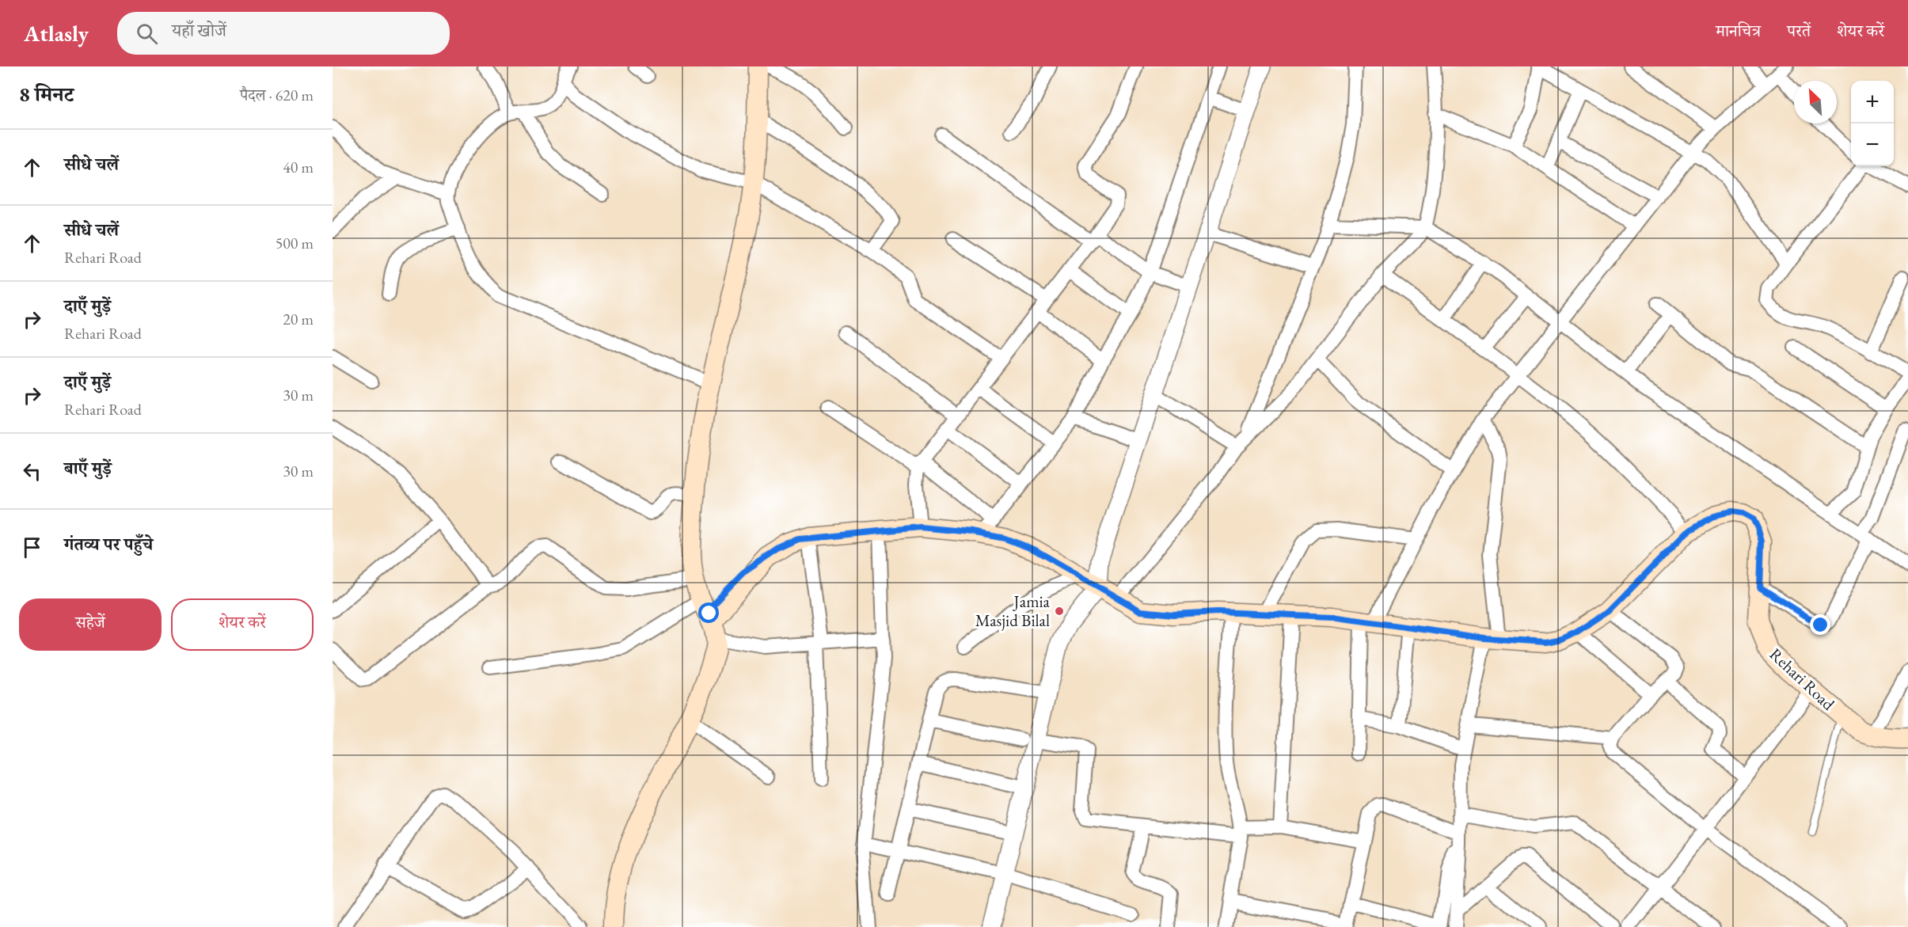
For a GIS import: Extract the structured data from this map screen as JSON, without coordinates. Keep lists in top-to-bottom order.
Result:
{
  "streets": {
    "main road": ["Rehari Road"]
  },
  "places": ["Jamia Masjid Bilal"],
  "north": "top left",
  "page": {
    "header": "Atlasly",
    "search": "यहाँ खोजें",
    "nav": ["मानचित्र", "परतें", "शेयर करें"],
    "heading": ["8 मिनट", "पैदल · 620 m"],
    "map_buttons": ["+", "−"],
    "list": [
      ["सीधे चलें", "40 m"],
      ["सीधे चलें", "Rehari Road", "500 m"],
      ["दाएँ मुड़ें", "Rehari Road", "20 m"],
      ["दाएँ मुड़ें", "Rehari Road", "30 m"],
      ["बाएँ मुड़ें", "30 m"],
      "गंतव्य पर पहुँचे"
    ],
    "buttons": ["सहेजें", "शेयर करें"]
  }
}
